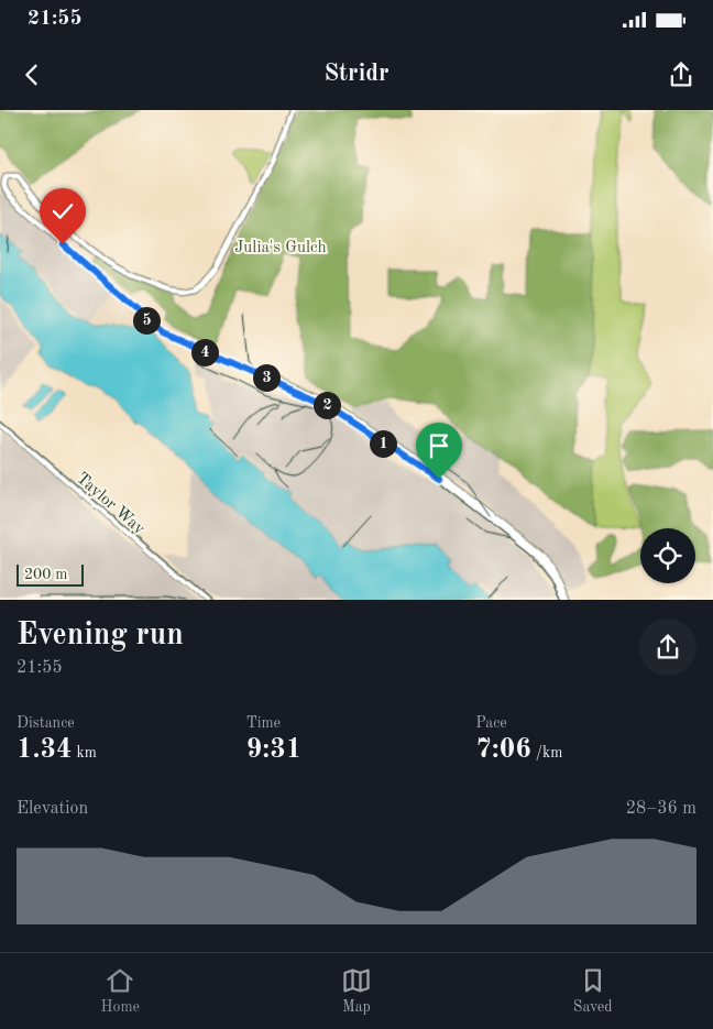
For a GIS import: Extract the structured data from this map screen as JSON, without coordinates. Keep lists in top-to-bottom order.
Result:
{
  "streets": {
    "street": ["Taylor Way"]
  },
  "parks": ["Julia's Gulch"],
  "scale_bar": "200 m",
  "page": {
    "status": "21:55",
    "header": "Stridr",
    "pins": [
      "5",
      "4",
      "3",
      "2",
      "1"
    ],
    "scale": "200 m",
    "heading": ["Evening run", "21:55"],
    "stats": [
      ["Distance", "1.34 km"],
      ["Time", "9:31"],
      ["Pace", "7:06 /km"]
    ],
    "chart": ["Elevation", "28–36 m"],
    "tabs": ["Home", "Map", "Saved"]
  }
}
